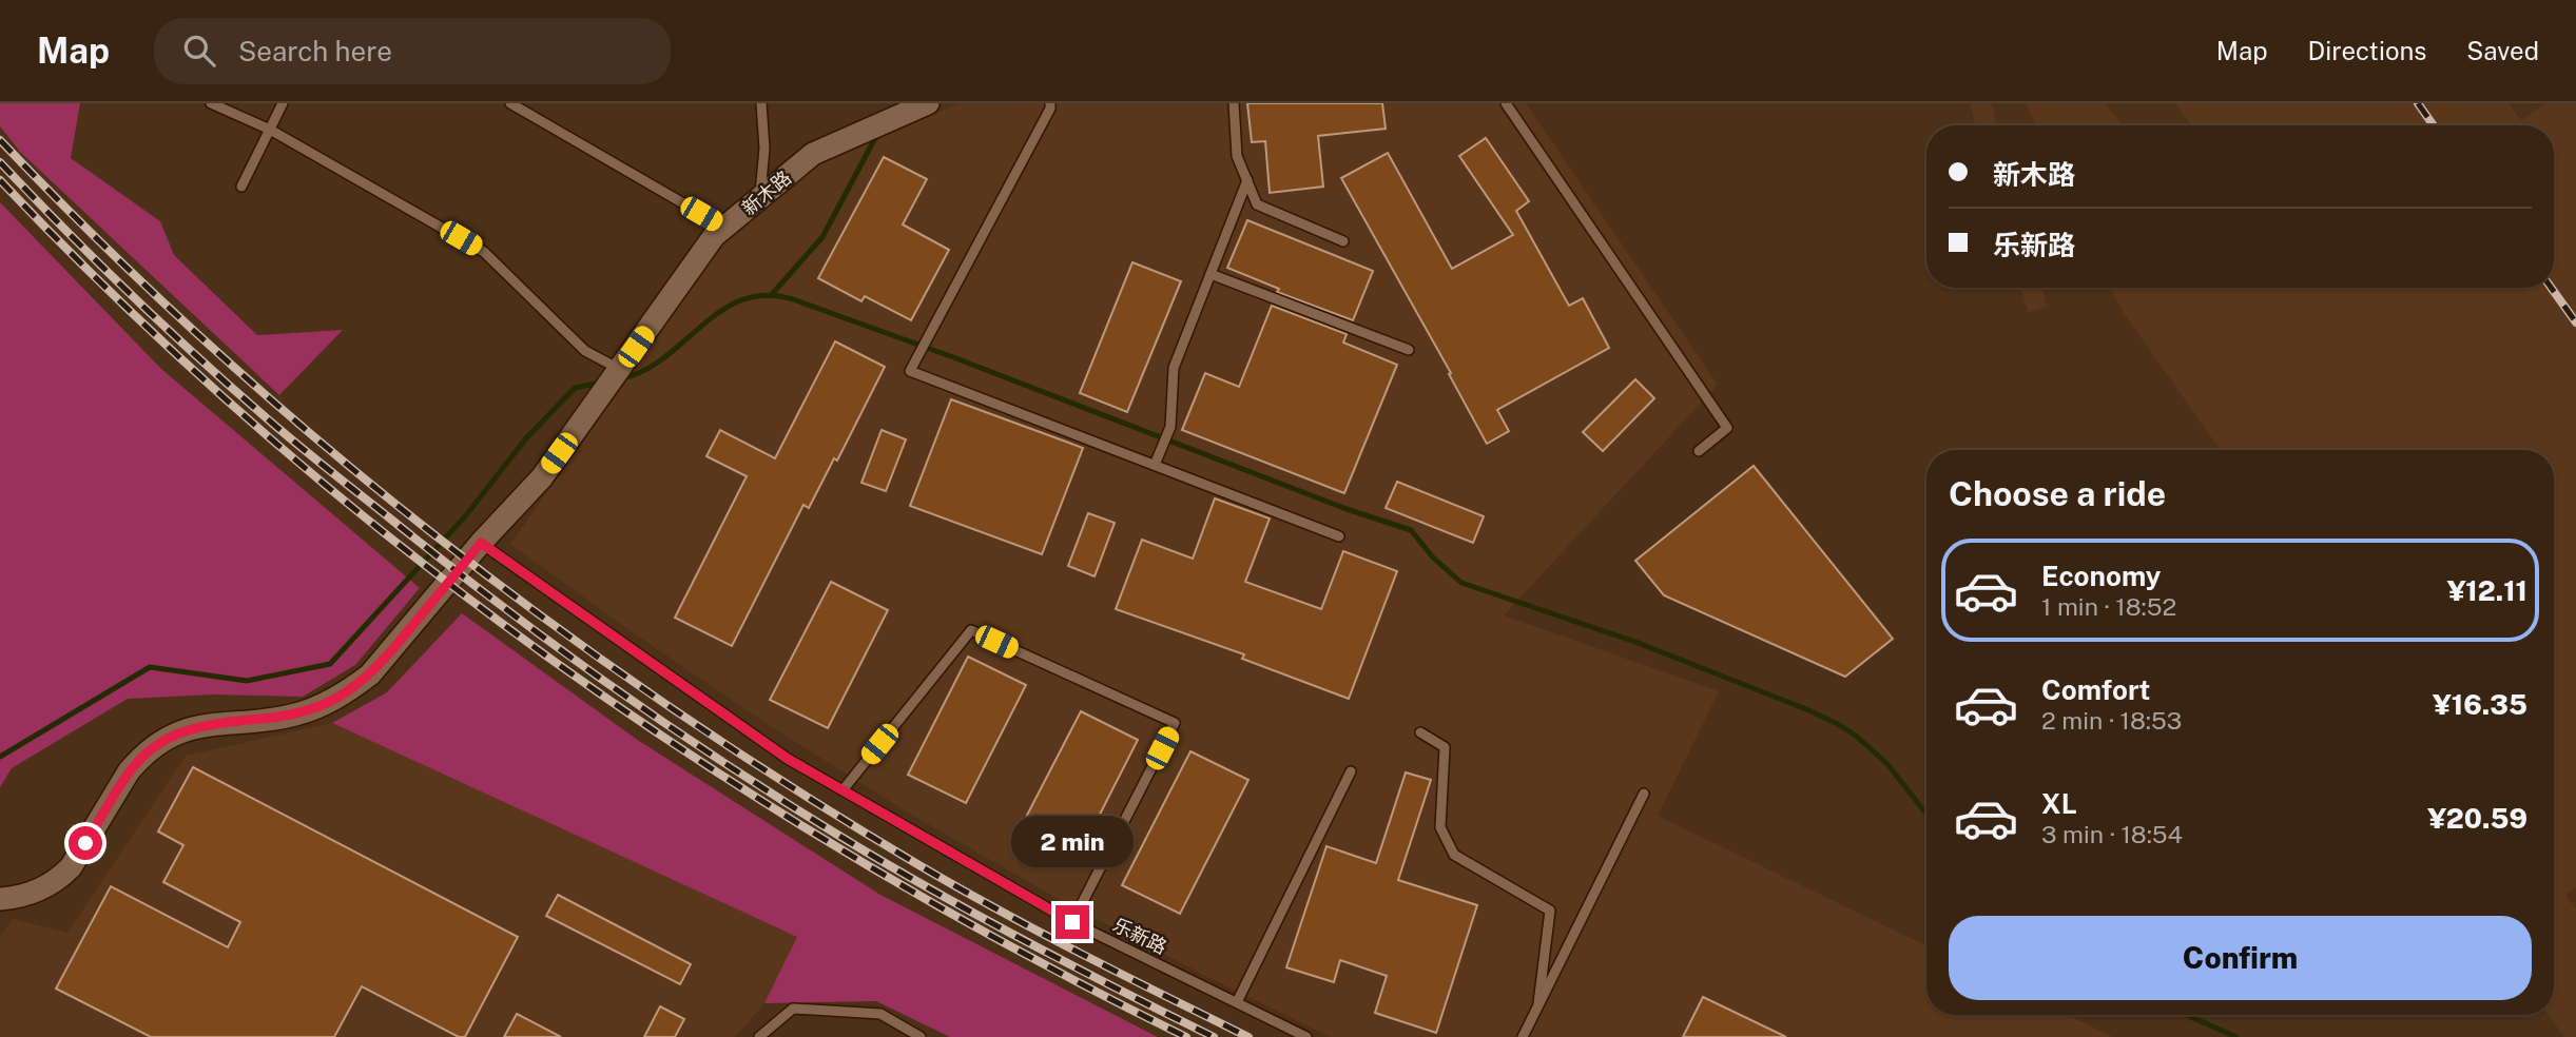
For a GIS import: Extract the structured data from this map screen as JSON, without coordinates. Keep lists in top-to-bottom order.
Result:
{
  "streets": {
    "street": ["新木路"],
    "lane": ["乐新路"]
  },
  "crossings": [
    ["新木路", "乐新路"]
  ],
  "page": {
    "header": "Map",
    "search": "Search here",
    "nav": ["Map", "Directions", "Saved"],
    "banner": ["新木路", "乐新路"],
    "heading": "Choose a ride",
    "list": [
      {
        "name": "Economy",
        "note": "1 min · 18:52",
        "value": "¥12.11"
      },
      {
        "name": "Comfort",
        "note": "2 min · 18:53",
        "value": "¥16.35"
      },
      {
        "name": "XL",
        "note": "3 min · 18:54",
        "value": "¥20.59"
      }
    ],
    "bubble": "2 min",
    "buttons": "Confirm"
  }
}
